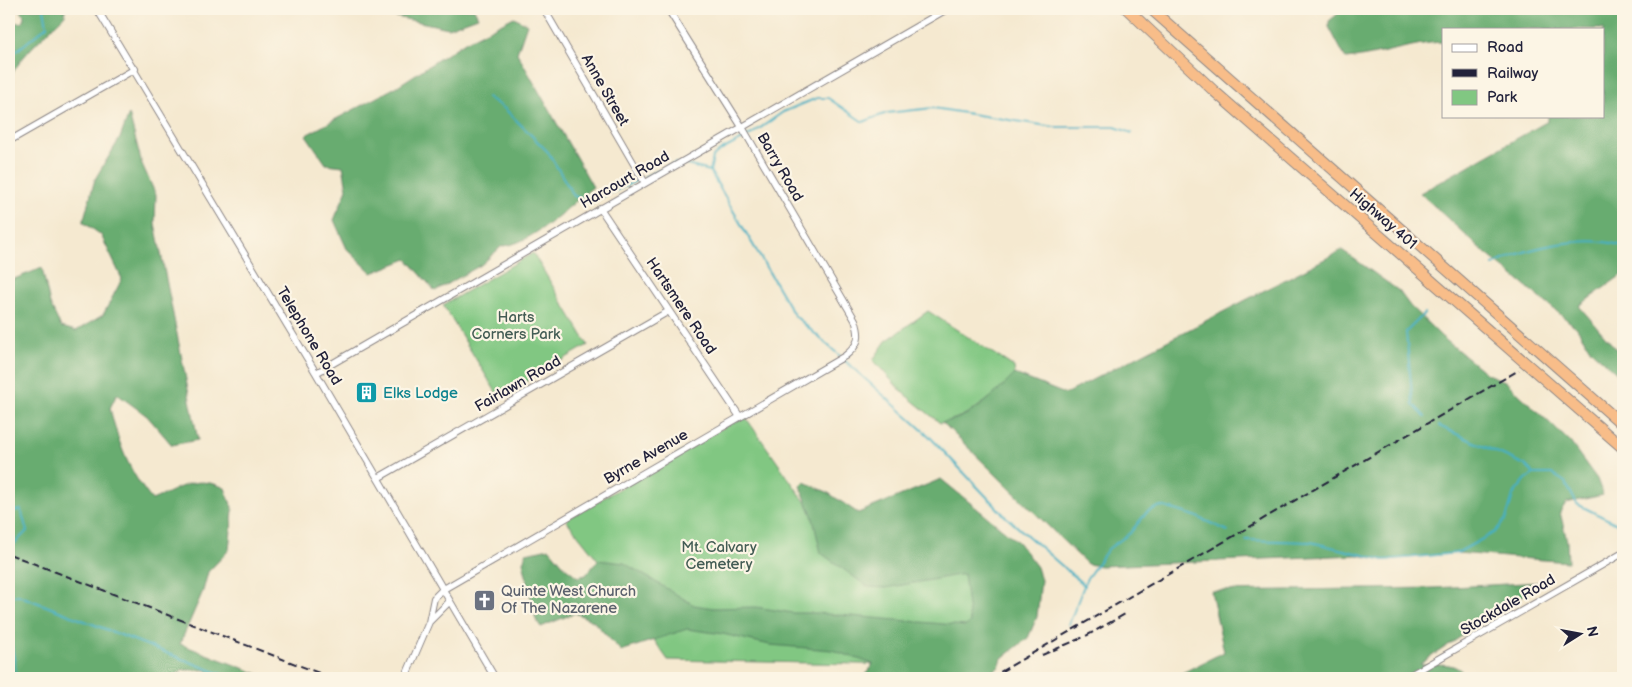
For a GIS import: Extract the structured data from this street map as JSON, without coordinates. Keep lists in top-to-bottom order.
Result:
{
  "streets": {
    "highway": ["Highway 401"],
    "street": [
      "Anne Street",
      "Barry Road",
      "Harcourt Road",
      "Hartsmere Road",
      "Telephone Road",
      "Fairlawn Road",
      "Byrne Avenue",
      "Stockdale Road"
    ]
  },
  "crossings": [
    ["Anne Street", "Harcourt Road"],
    ["Barry Road", "Harcourt Road"],
    ["Barry Road", "Byrne Avenue"],
    ["Harcourt Road", "Hartsmere Road"],
    ["Harcourt Road", "Telephone Road"],
    ["Hartsmere Road", "Fairlawn Road"],
    ["Hartsmere Road", "Byrne Avenue"],
    ["Telephone Road", "Fairlawn Road"],
    ["Telephone Road", "Byrne Avenue"]
  ],
  "parks": ["Harts Corners Park", "Mt. Calvary Cemetery"],
  "places": {
    "building": ["Elks Lodge"],
    "church": ["Quinte West Church Of The Nazarene"]
  },
  "legend": ["Road", "Railway", "Park"],
  "north": "right"
}
